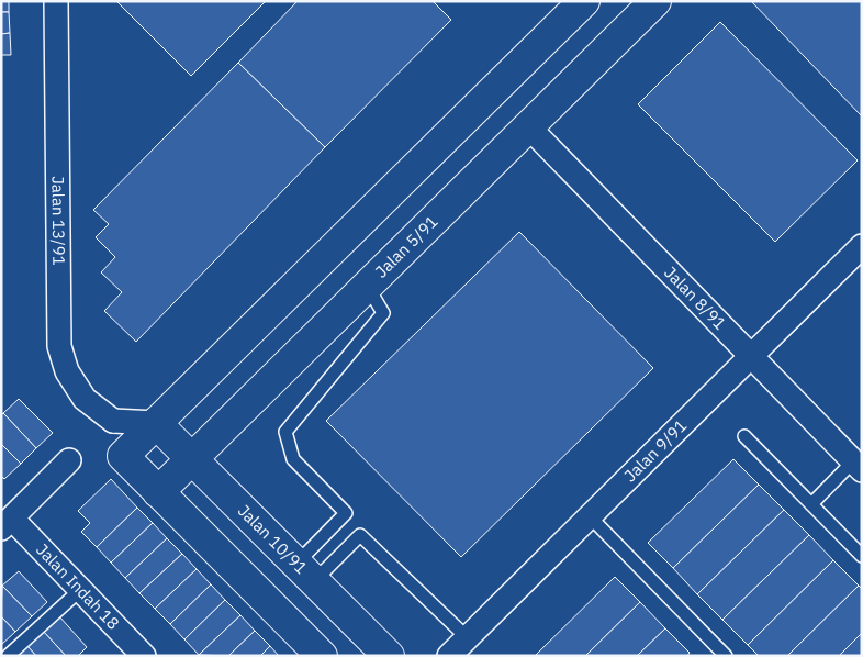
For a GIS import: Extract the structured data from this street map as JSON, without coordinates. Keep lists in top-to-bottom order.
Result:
{
  "streets": {
    "street": [
      "Jalan 13/91",
      "Jalan 5/91",
      "Jalan 8/91",
      "Jalan 9/91",
      "Jalan 10/91",
      "Jalan Indah 18"
    ]
  },
  "crossings": [
    ["Jalan 5/91", "Jalan 8/91"],
    ["Jalan 5/91", "Jalan 10/91"],
    ["Jalan 8/91", "Jalan 9/91"]
  ]
}
